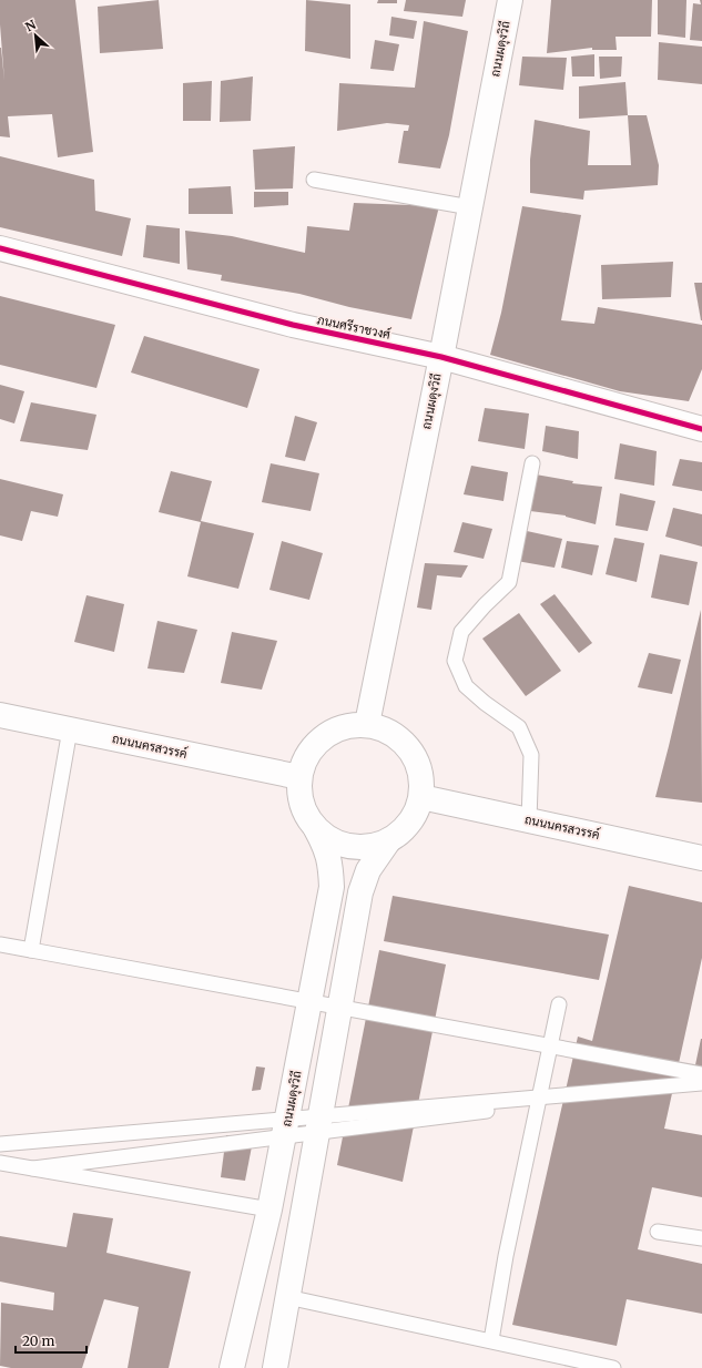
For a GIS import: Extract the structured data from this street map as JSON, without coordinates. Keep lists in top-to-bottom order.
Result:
{
  "streets": {
    "main road": ["ถนนผดุงวิถี", "ภนนศรีราชวงศ์", "ถนนนครสวรรค์"]
  },
  "crossings": [
    ["ถนนผดุงวิถี", "ภนนศรีราชวงศ์"],
    ["ถนนผดุงวิถี", "ถนนนครสวรรค์"]
  ],
  "scale_bar": "20 m",
  "north": "top left"
}
